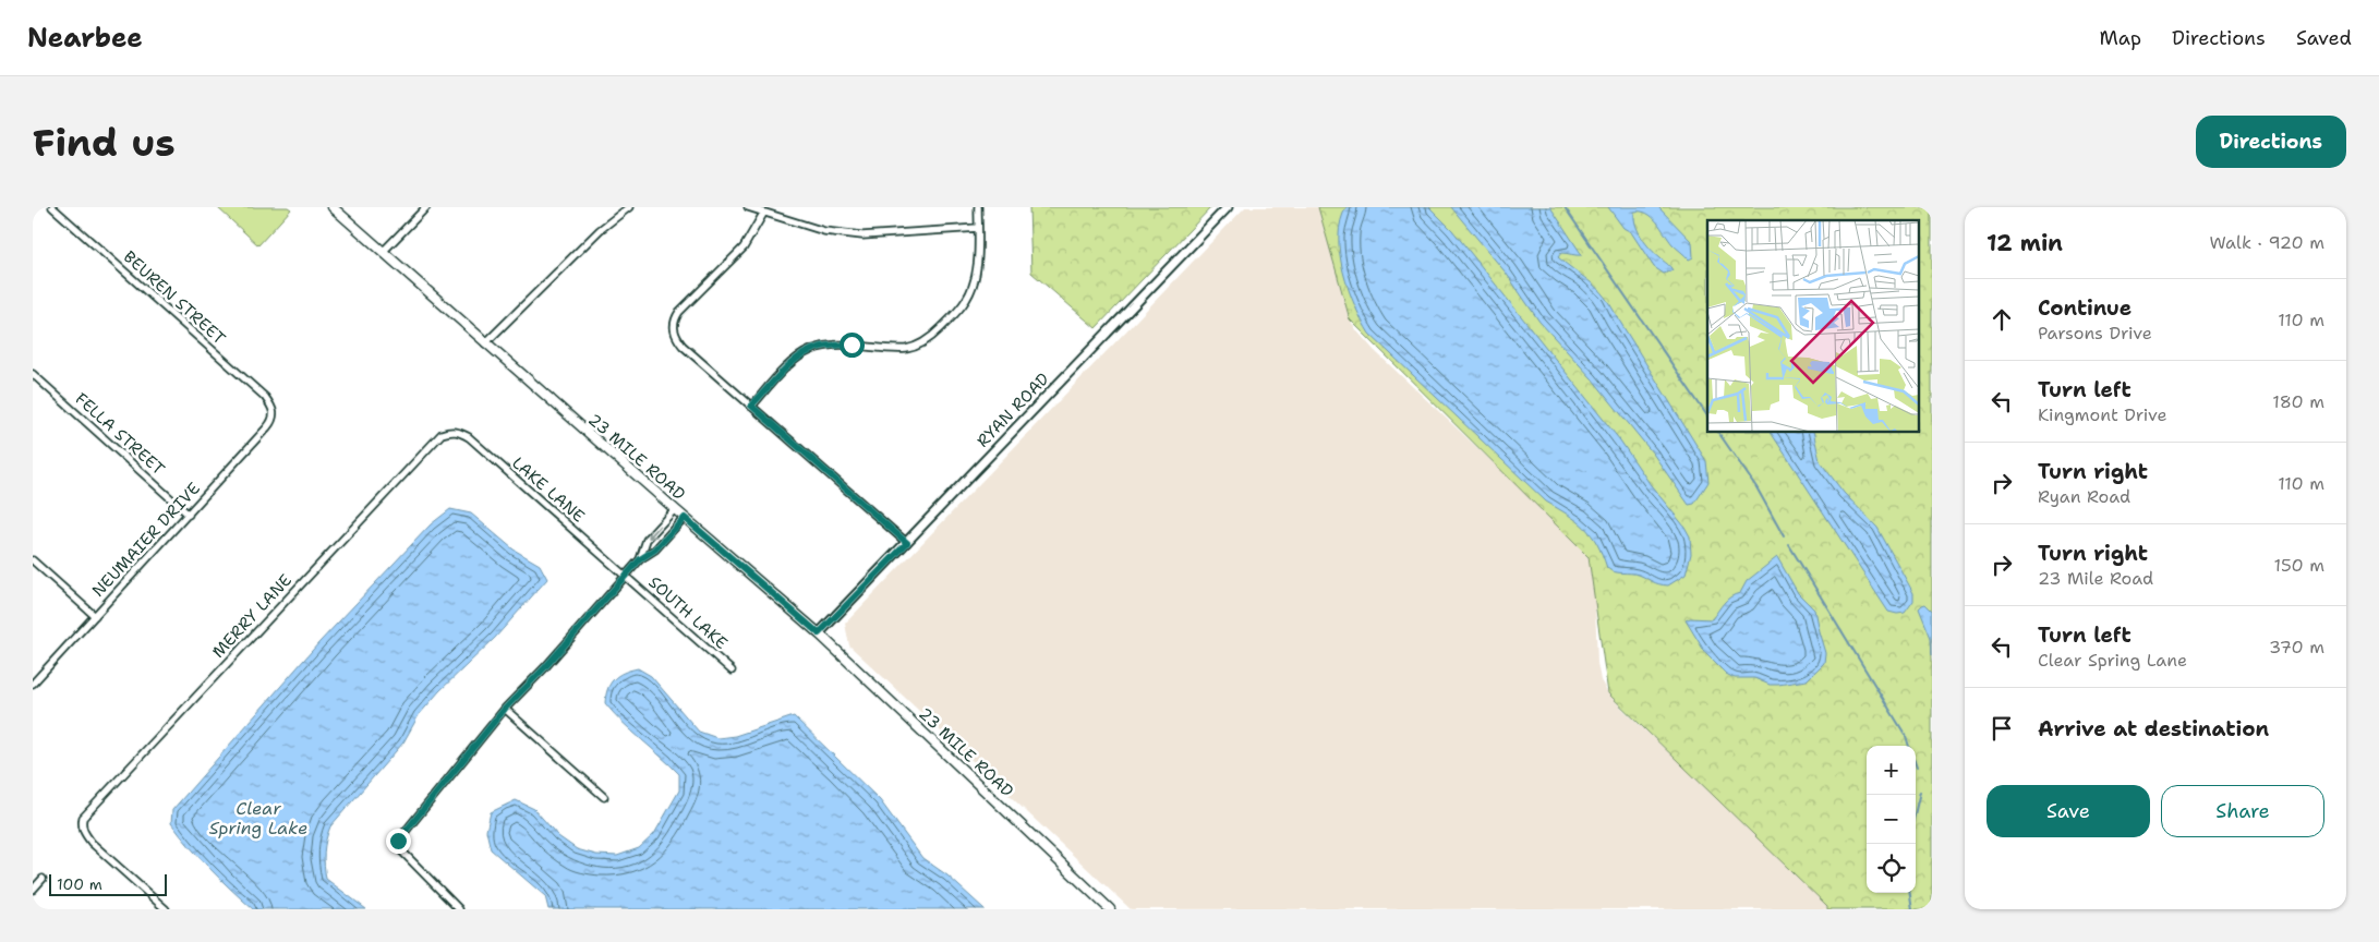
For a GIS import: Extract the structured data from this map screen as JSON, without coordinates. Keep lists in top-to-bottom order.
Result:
{
  "streets": {
    "main road": ["23 MILE ROAD"],
    "street": [
      "BEUREN STREET",
      "RYAN ROAD",
      "FELLA STREET",
      "LAKE LANE",
      "NEUMAIER DRIVE",
      "SOUTH LAKE",
      "MERRY LANE"
    ]
  },
  "crossings": [
    ["BEUREN STREET", "NEUMAIER DRIVE"],
    ["RYAN ROAD", "23 MILE ROAD"],
    ["FELLA STREET", "NEUMAIER DRIVE"],
    ["LAKE LANE", "SOUTH LAKE"],
    ["LAKE LANE", "MERRY LANE"]
  ],
  "water": ["Clear Spring Lake"],
  "scale_bar": "100 m",
  "page": {
    "header": "Nearbee",
    "nav": ["Map", "Directions", "Saved"],
    "buttons": [
      "Directions",
      ["Save", "Share"]
    ],
    "title": "Find us",
    "heading": ["12 min", "Walk · 920 m"],
    "list": [
      ["Continue", "Parsons Drive", "110 m"],
      ["Turn left", "Kingmont Drive", "180 m"],
      ["Turn right", "Ryan Road", "110 m"],
      ["Turn right", "23 Mile Road", "150 m"],
      ["Turn left", "Clear Spring Lane", "370 m"],
      "Arrive at destination"
    ],
    "map_buttons": ["+", "−"],
    "scale": "100 m"
  }
}
